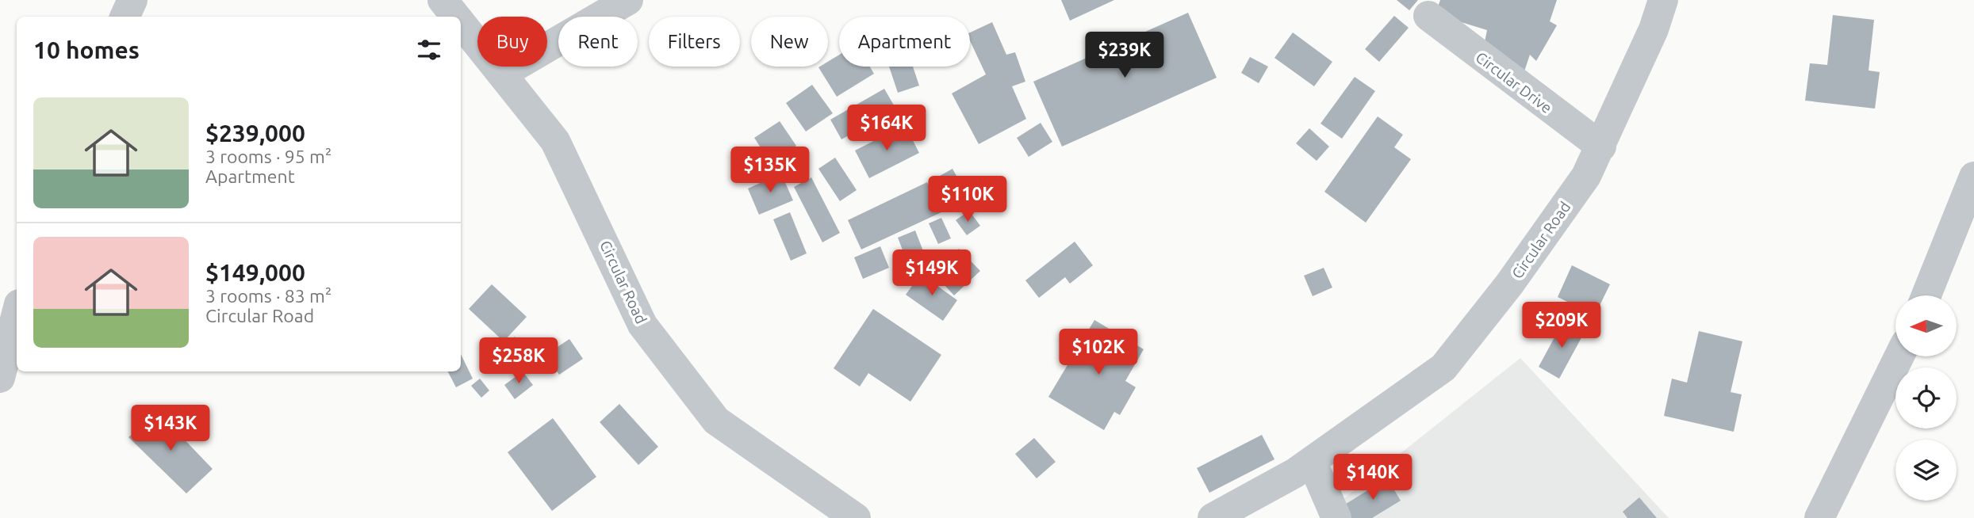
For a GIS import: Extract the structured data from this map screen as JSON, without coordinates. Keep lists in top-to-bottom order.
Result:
{
  "streets": {
    "street": ["Circular Drive", "Circular Road"]
  },
  "crossings": [
    ["Circular Drive", "Circular Road"]
  ],
  "north": "left",
  "page": {
    "chip": [
      "Buy",
      "Rent",
      "Filters",
      "New",
      "Apartment"
    ],
    "heading": "10 homes",
    "price": [
      "$239K",
      "$164K",
      "$135K",
      "$110K",
      "$149K",
      "$209K",
      "$102K",
      "$258K",
      "$143K",
      "$140K"
    ],
    "list": [
      {
        "name": "$239,000",
        "note": "3 rooms · 95 m² · Apartment"
      },
      {
        "name": "$149,000",
        "note": "3 rooms · 83 m² · Circular Road"
      }
    ]
  }
}
